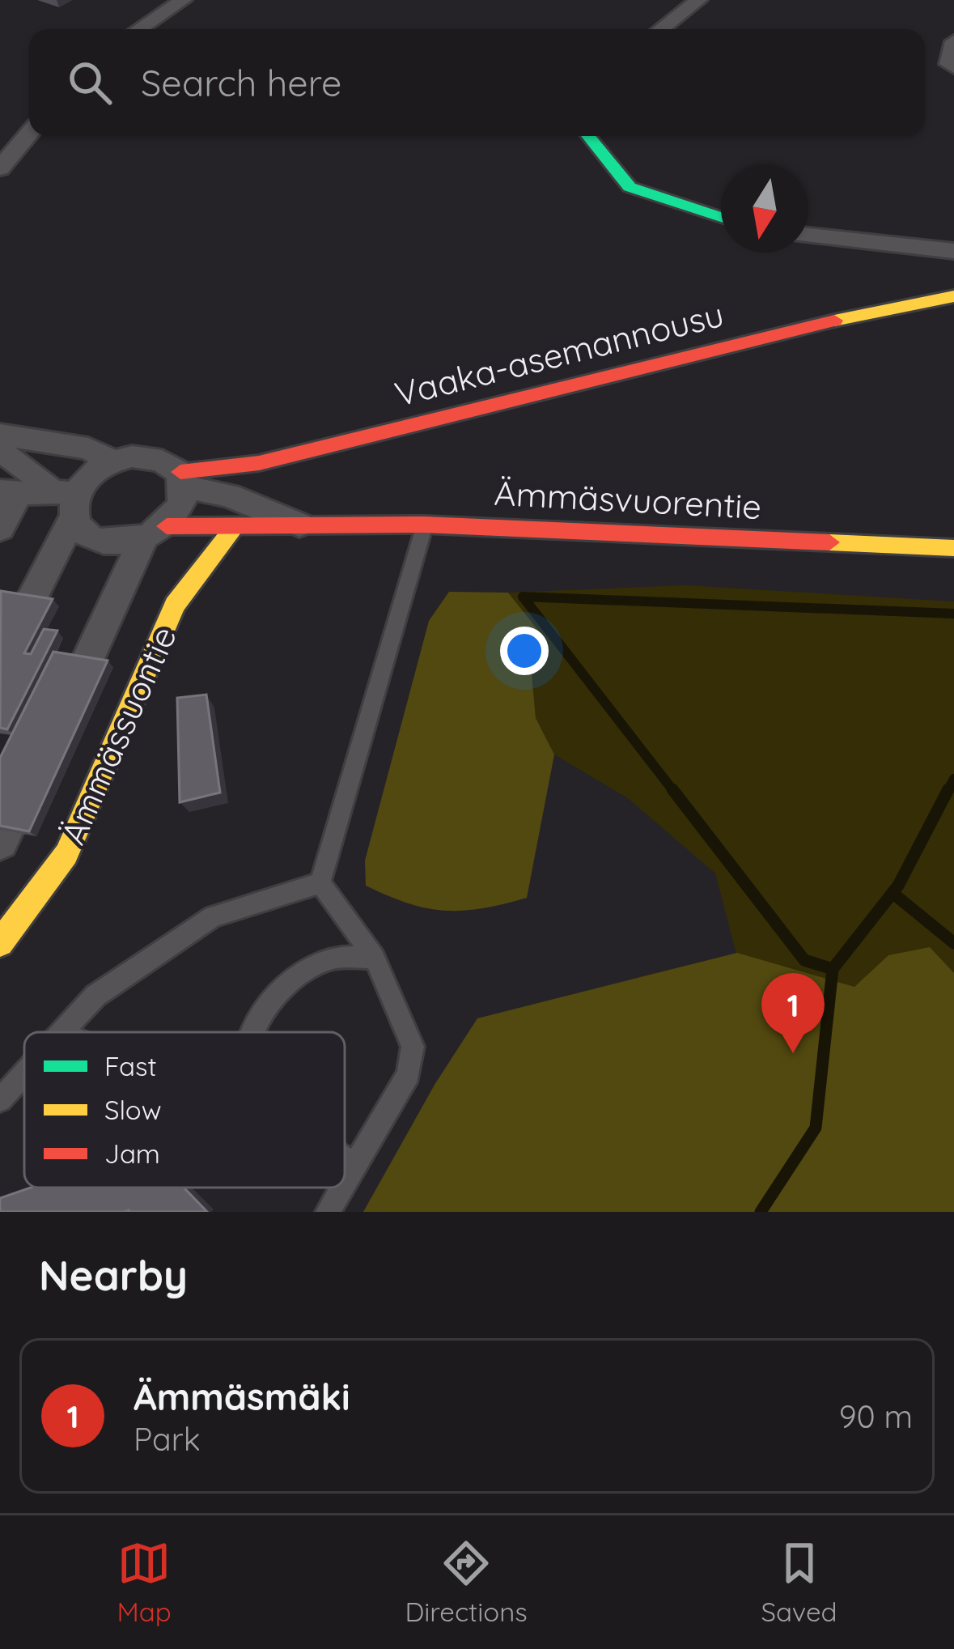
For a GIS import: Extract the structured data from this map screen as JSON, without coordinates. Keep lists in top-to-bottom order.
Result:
{
  "streets": {
    "street": ["Vaaka-asemannousu", "Ämmäsvuorentie", "Ämmässuontie"]
  },
  "crossings": [
    ["Vaaka-asemannousu", "Ämmäsvuorentie"],
    ["Vaaka-asemannousu", "Ämmässuontie"],
    ["Ämmäsvuorentie", "Ämmässuontie"]
  ],
  "legend": ["Fast", "Slow", "Jam"],
  "north": "bottom",
  "page": {
    "search": "Search here",
    "pins": "1",
    "heading": "Nearby",
    "list": [
      {
        "mark": "1",
        "name": "Ämmäsmäki",
        "note": "Park",
        "value": "90 m"
      }
    ],
    "nav": ["Map", "Directions", "Saved"]
  }
}
